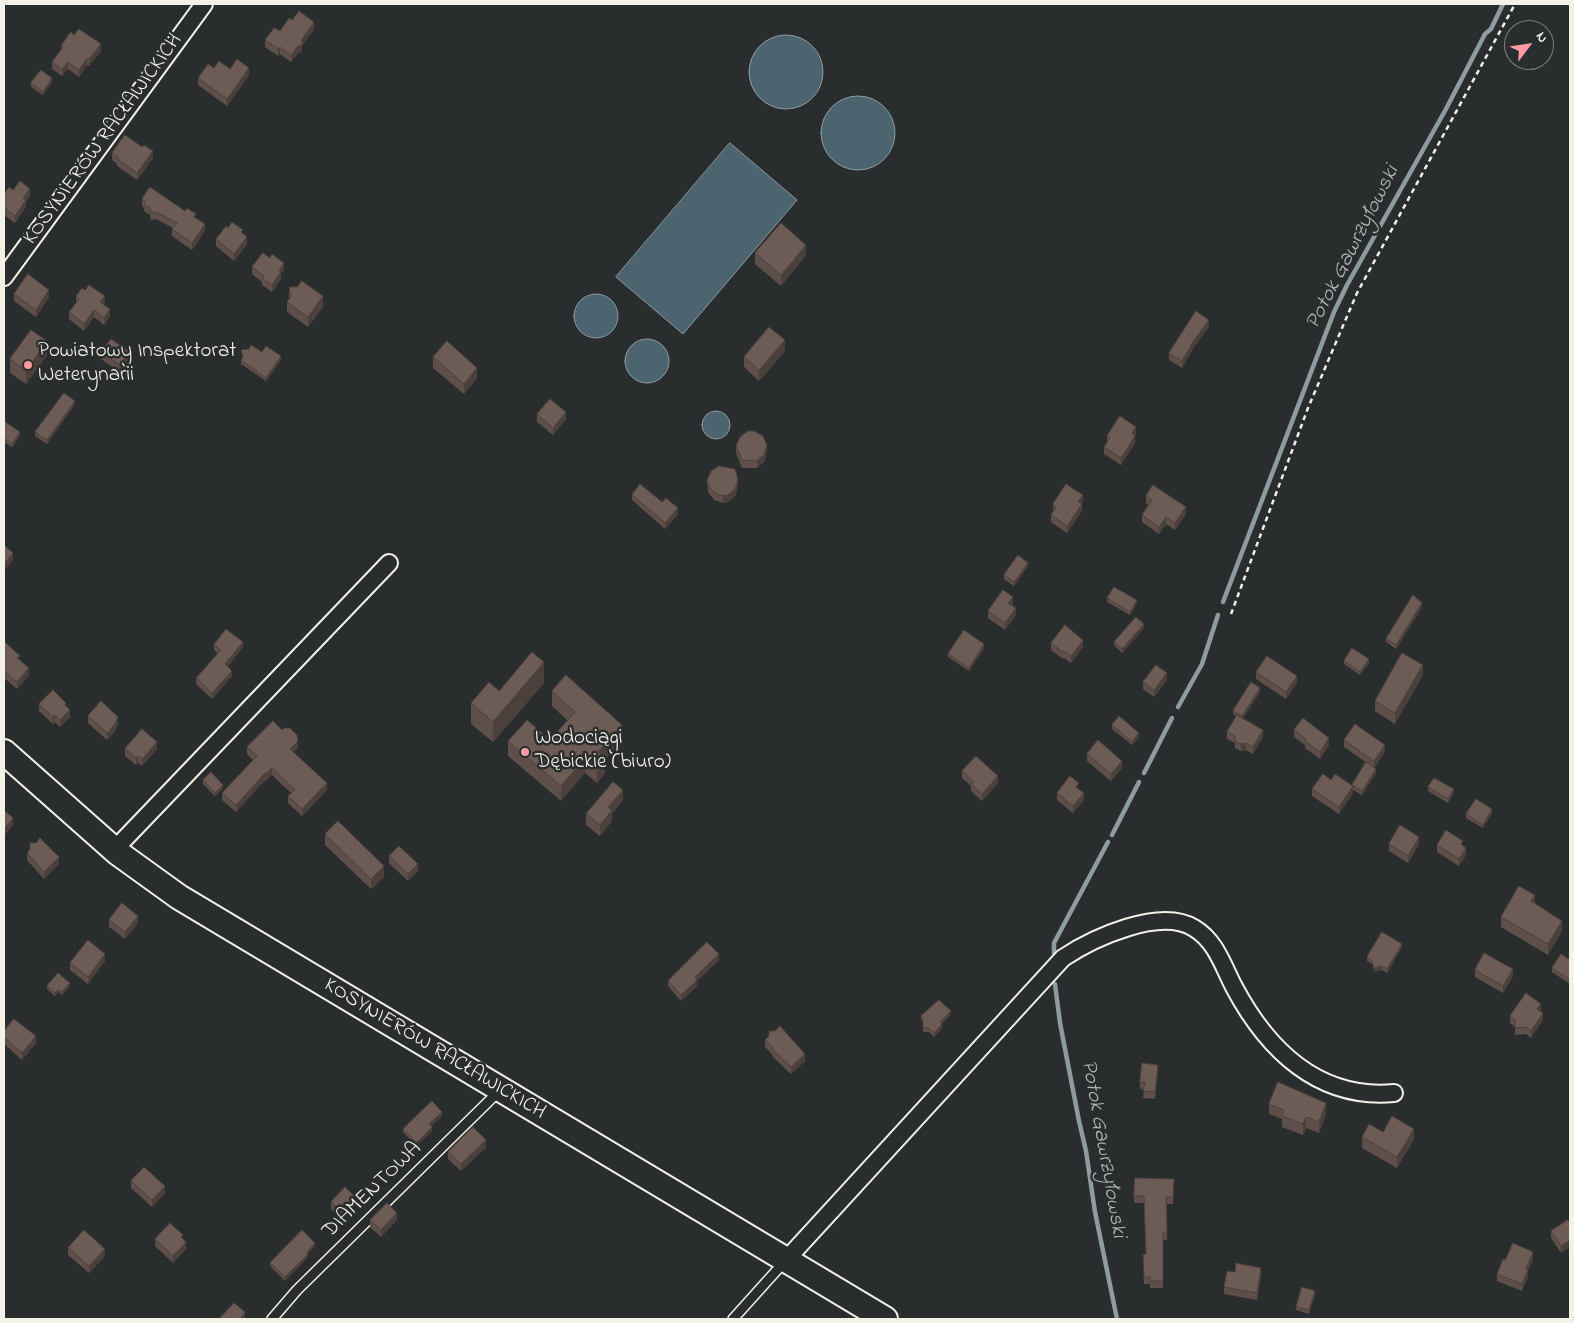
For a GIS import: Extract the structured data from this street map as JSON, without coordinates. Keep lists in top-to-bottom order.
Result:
{
  "streets": {
    "street": ["KOSYNIERÓW RACŁAWICKICH"],
    "lane": ["DIAMENTOWA"]
  },
  "crossings": [
    ["KOSYNIERÓW RACŁAWICKICH", "DIAMENTOWA"]
  ],
  "water": ["Potok Gawrzyłowski"],
  "places": ["Powiatowy Inspektorat Weterynarii", "Wodociągi Dębickie (biuro)"],
  "north": "top right"
}
